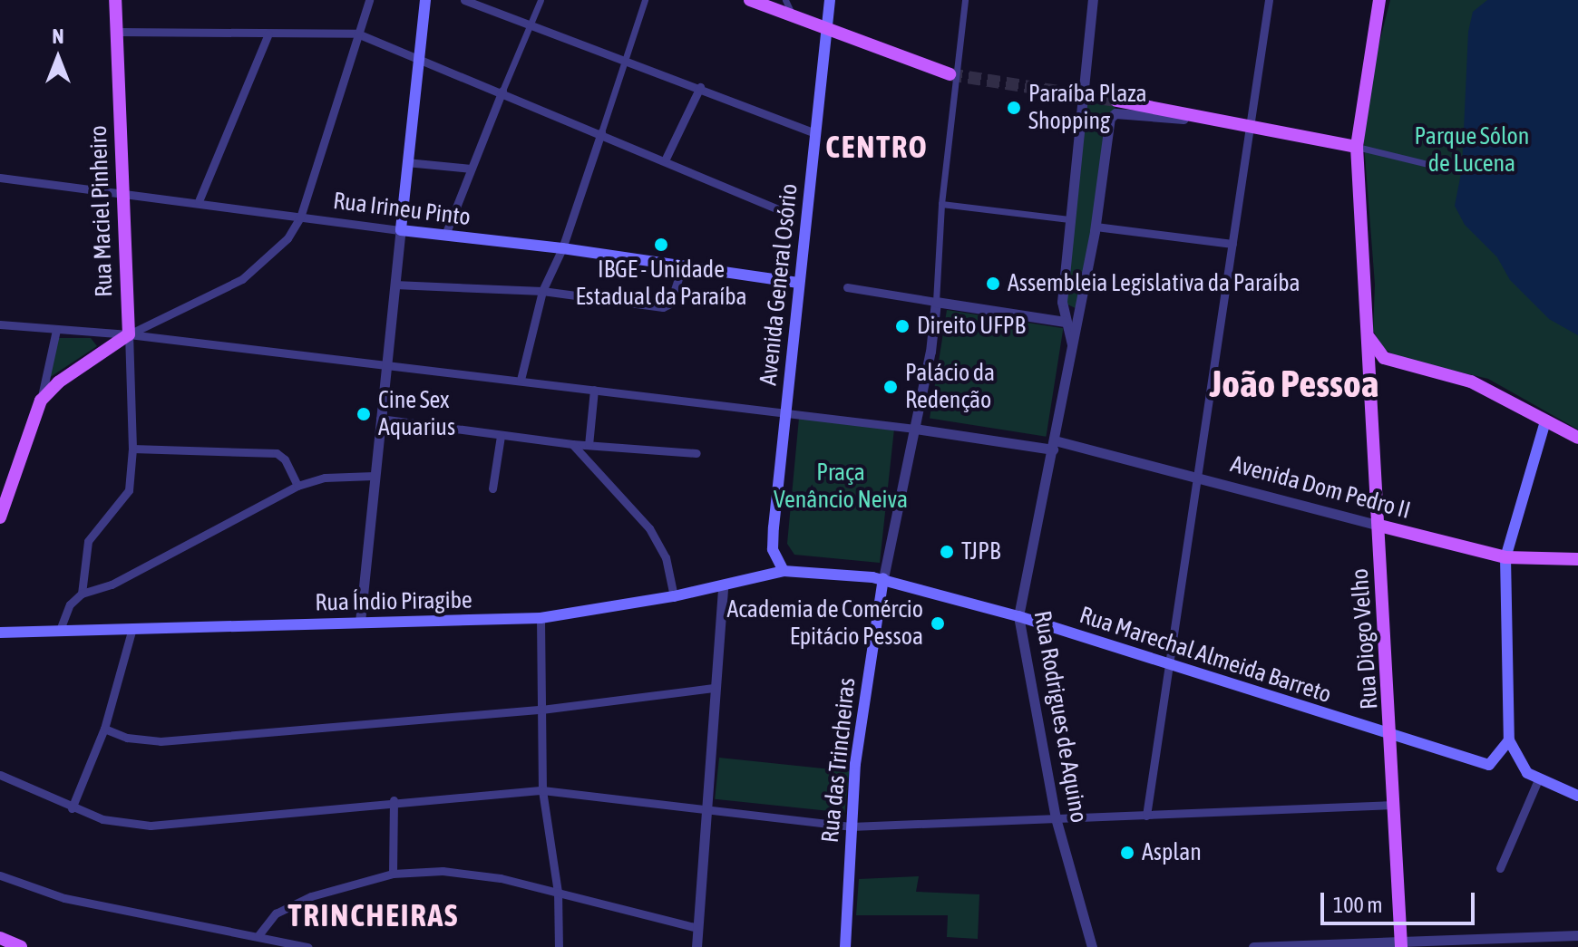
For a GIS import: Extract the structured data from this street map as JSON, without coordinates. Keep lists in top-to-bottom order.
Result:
{
  "streets": {
    "main road": [
      "Rua Irineu Pinto",
      "Rua Maciel Pinheiro",
      "Avenida General Osório",
      "Avenida Dom Pedro II",
      "Rua Índio Piragibe",
      "Rua Diogo Velho",
      "Rua Marechal Almeida Barreto",
      "Rua das Trincheiras"
    ],
    "street": ["Rua Rodrigues de Aquino"]
  },
  "crossings": [
    ["Rua Irineu Pinto", "Rua Maciel Pinheiro"],
    ["Rua Irineu Pinto", "Avenida General Osório"],
    ["Avenida General Osório", "Rua Índio Piragibe"],
    ["Avenida General Osório", "Rua Marechal Almeida Barreto"],
    ["Avenida Dom Pedro II", "Rua Diogo Velho"],
    ["Avenida Dom Pedro II", "Rua Rodrigues de Aquino"],
    ["Rua Índio Piragibe", "Rua Marechal Almeida Barreto"],
    ["Rua Diogo Velho", "Rua Marechal Almeida Barreto"],
    ["Rua Marechal Almeida Barreto", "Rua Rodrigues de Aquino"],
    ["Rua Marechal Almeida Barreto", "Rua das Trincheiras"]
  ],
  "districts": ["CENTRO", "João Pessoa", "TRINCHEIRAS"],
  "parks": ["Parque Sólon de Lucena", "Praça Venâncio Neiva"],
  "places": [
    "Paraíba Plaza Shopping",
    "IBGE - Unidade Estadual da Paraíba",
    "Assembleia Legislativa da Paraíba",
    "Direito UFPB",
    "Palácio da Redenção",
    "Cine Sex Aquarius",
    "TJPB",
    "Academia de Comércio Epitácio Pessoa",
    "Asplan"
  ],
  "scale_bar": "100 m",
  "north": "top"
}
